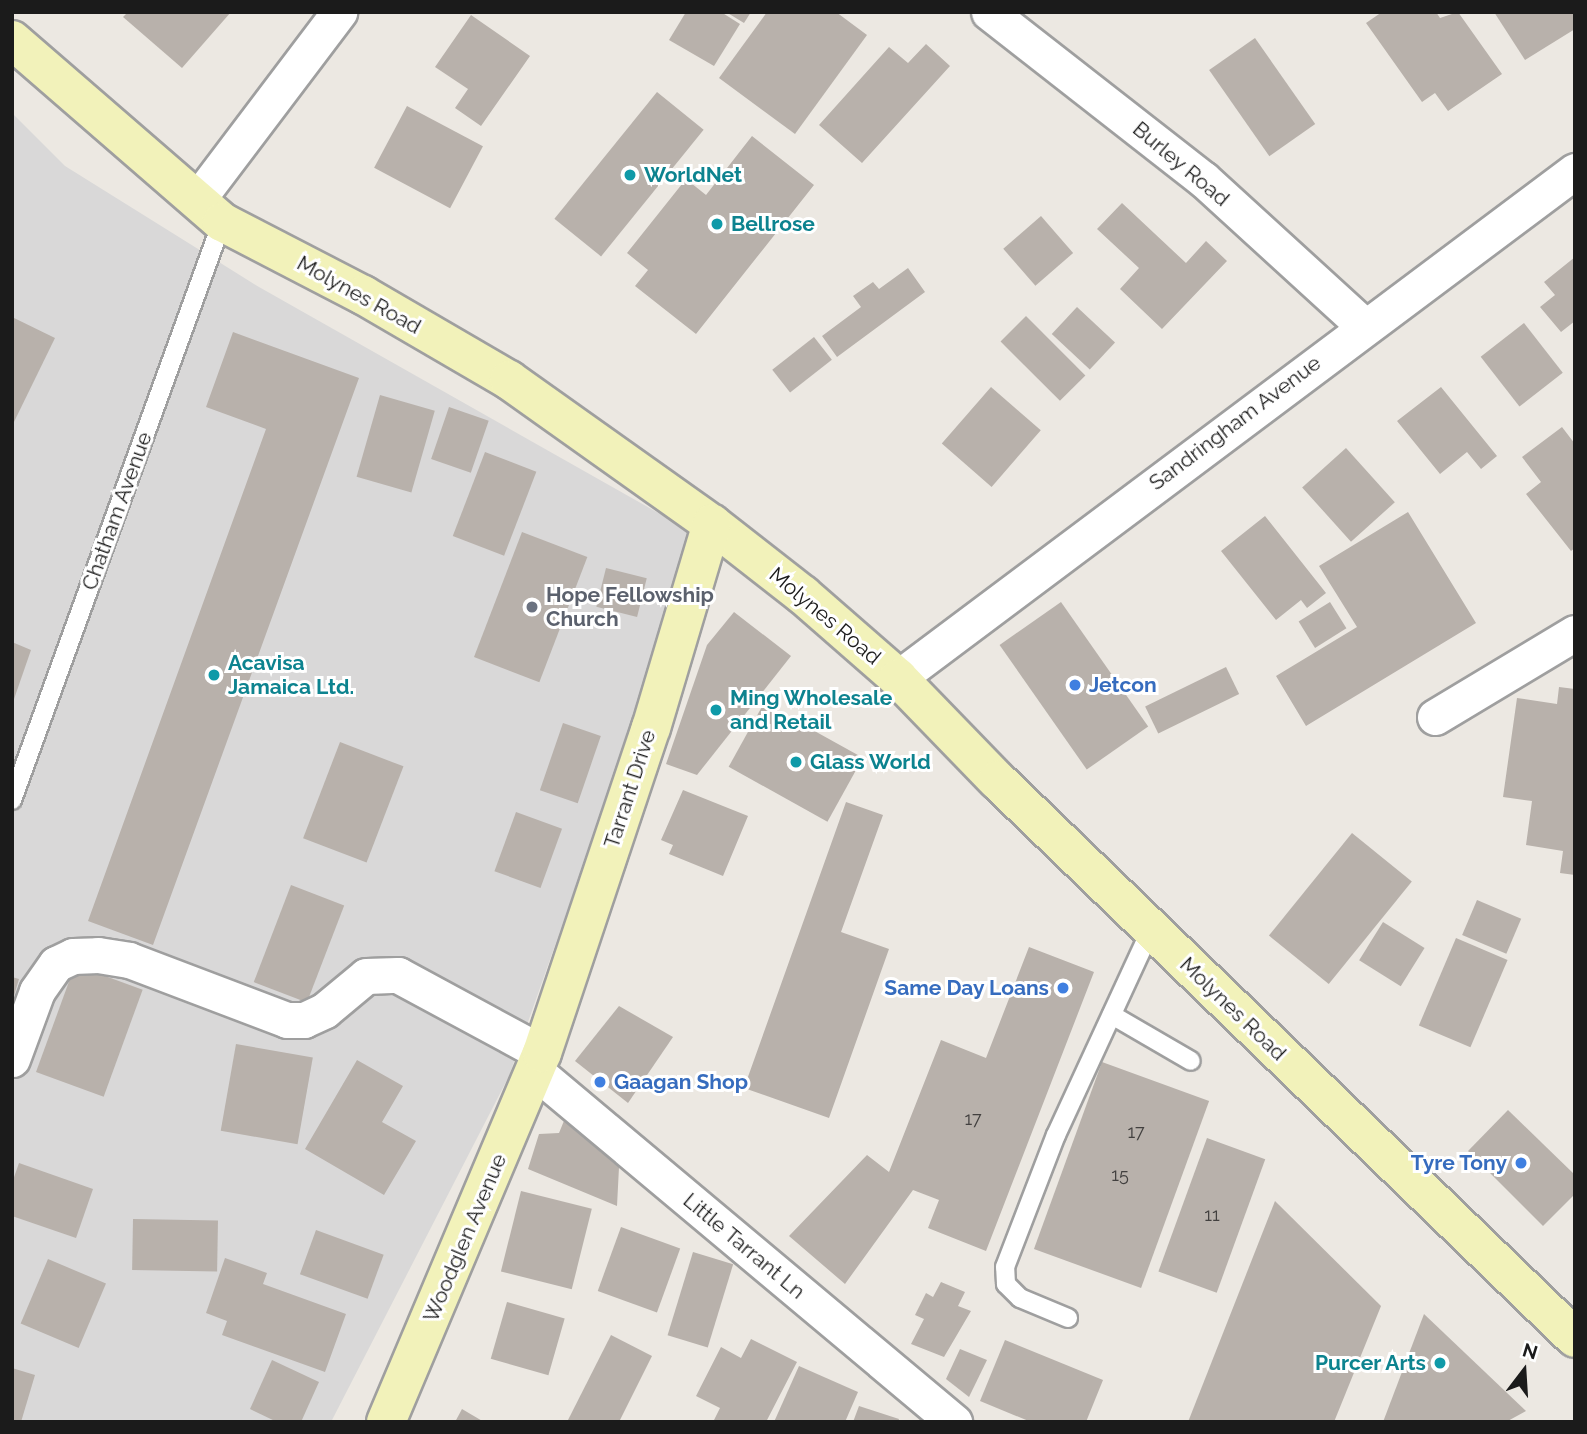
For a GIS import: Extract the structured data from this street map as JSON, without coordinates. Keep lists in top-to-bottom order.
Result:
{
  "streets": {
    "main road": ["Molynes Road", "Tarrant Drive", "Woodglen Avenue"],
    "street": ["Burley Road", "Sandringham Avenue", "Little Tarrant Ln"],
    "lane": ["Chatham Avenue"]
  },
  "crossings": [
    ["Burley Road", "Sandringham Avenue"],
    ["Molynes Road", "Sandringham Avenue"],
    ["Molynes Road", "Chatham Avenue"],
    ["Molynes Road", "Tarrant Drive"],
    ["Tarrant Drive", "Woodglen Avenue"],
    ["Tarrant Drive", "Little Tarrant Ln"],
    ["Woodglen Avenue", "Little Tarrant Ln"]
  ],
  "places": [
    "WorldNet",
    "Bellrose",
    "Hope Fellowship Church",
    "Acavisa Jamaica Ltd.",
    "Jetcon",
    "Ming Wholesale and Retail",
    "Glass World",
    "Same Day Loans",
    "Gaagan Shop",
    "Tyre Tony",
    "Purcer Arts"
  ],
  "house_numbers": [
    "17",
    "17",
    "15",
    "11"
  ],
  "north": "top"
}
